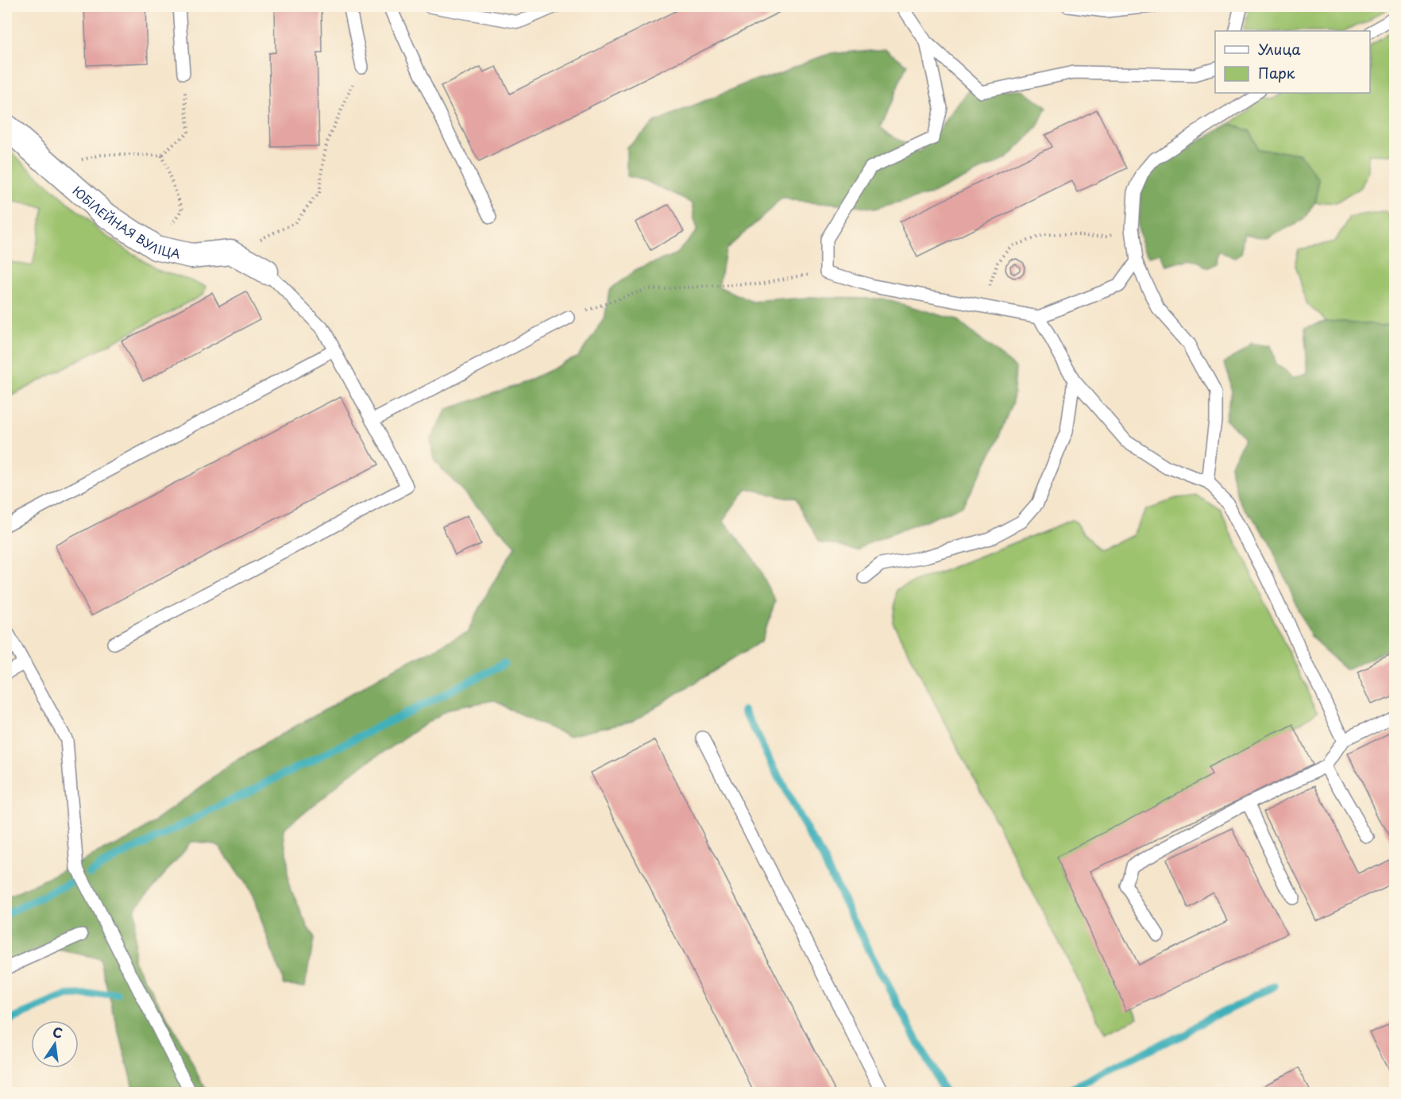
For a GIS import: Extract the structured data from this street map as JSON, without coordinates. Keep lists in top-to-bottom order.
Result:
{
  "streets": {
    "street": ["ЮБІЛЕЙНАЯ ВУЛІЦА"]
  },
  "legend": ["Улица", "Парк"],
  "north": "top"
}
